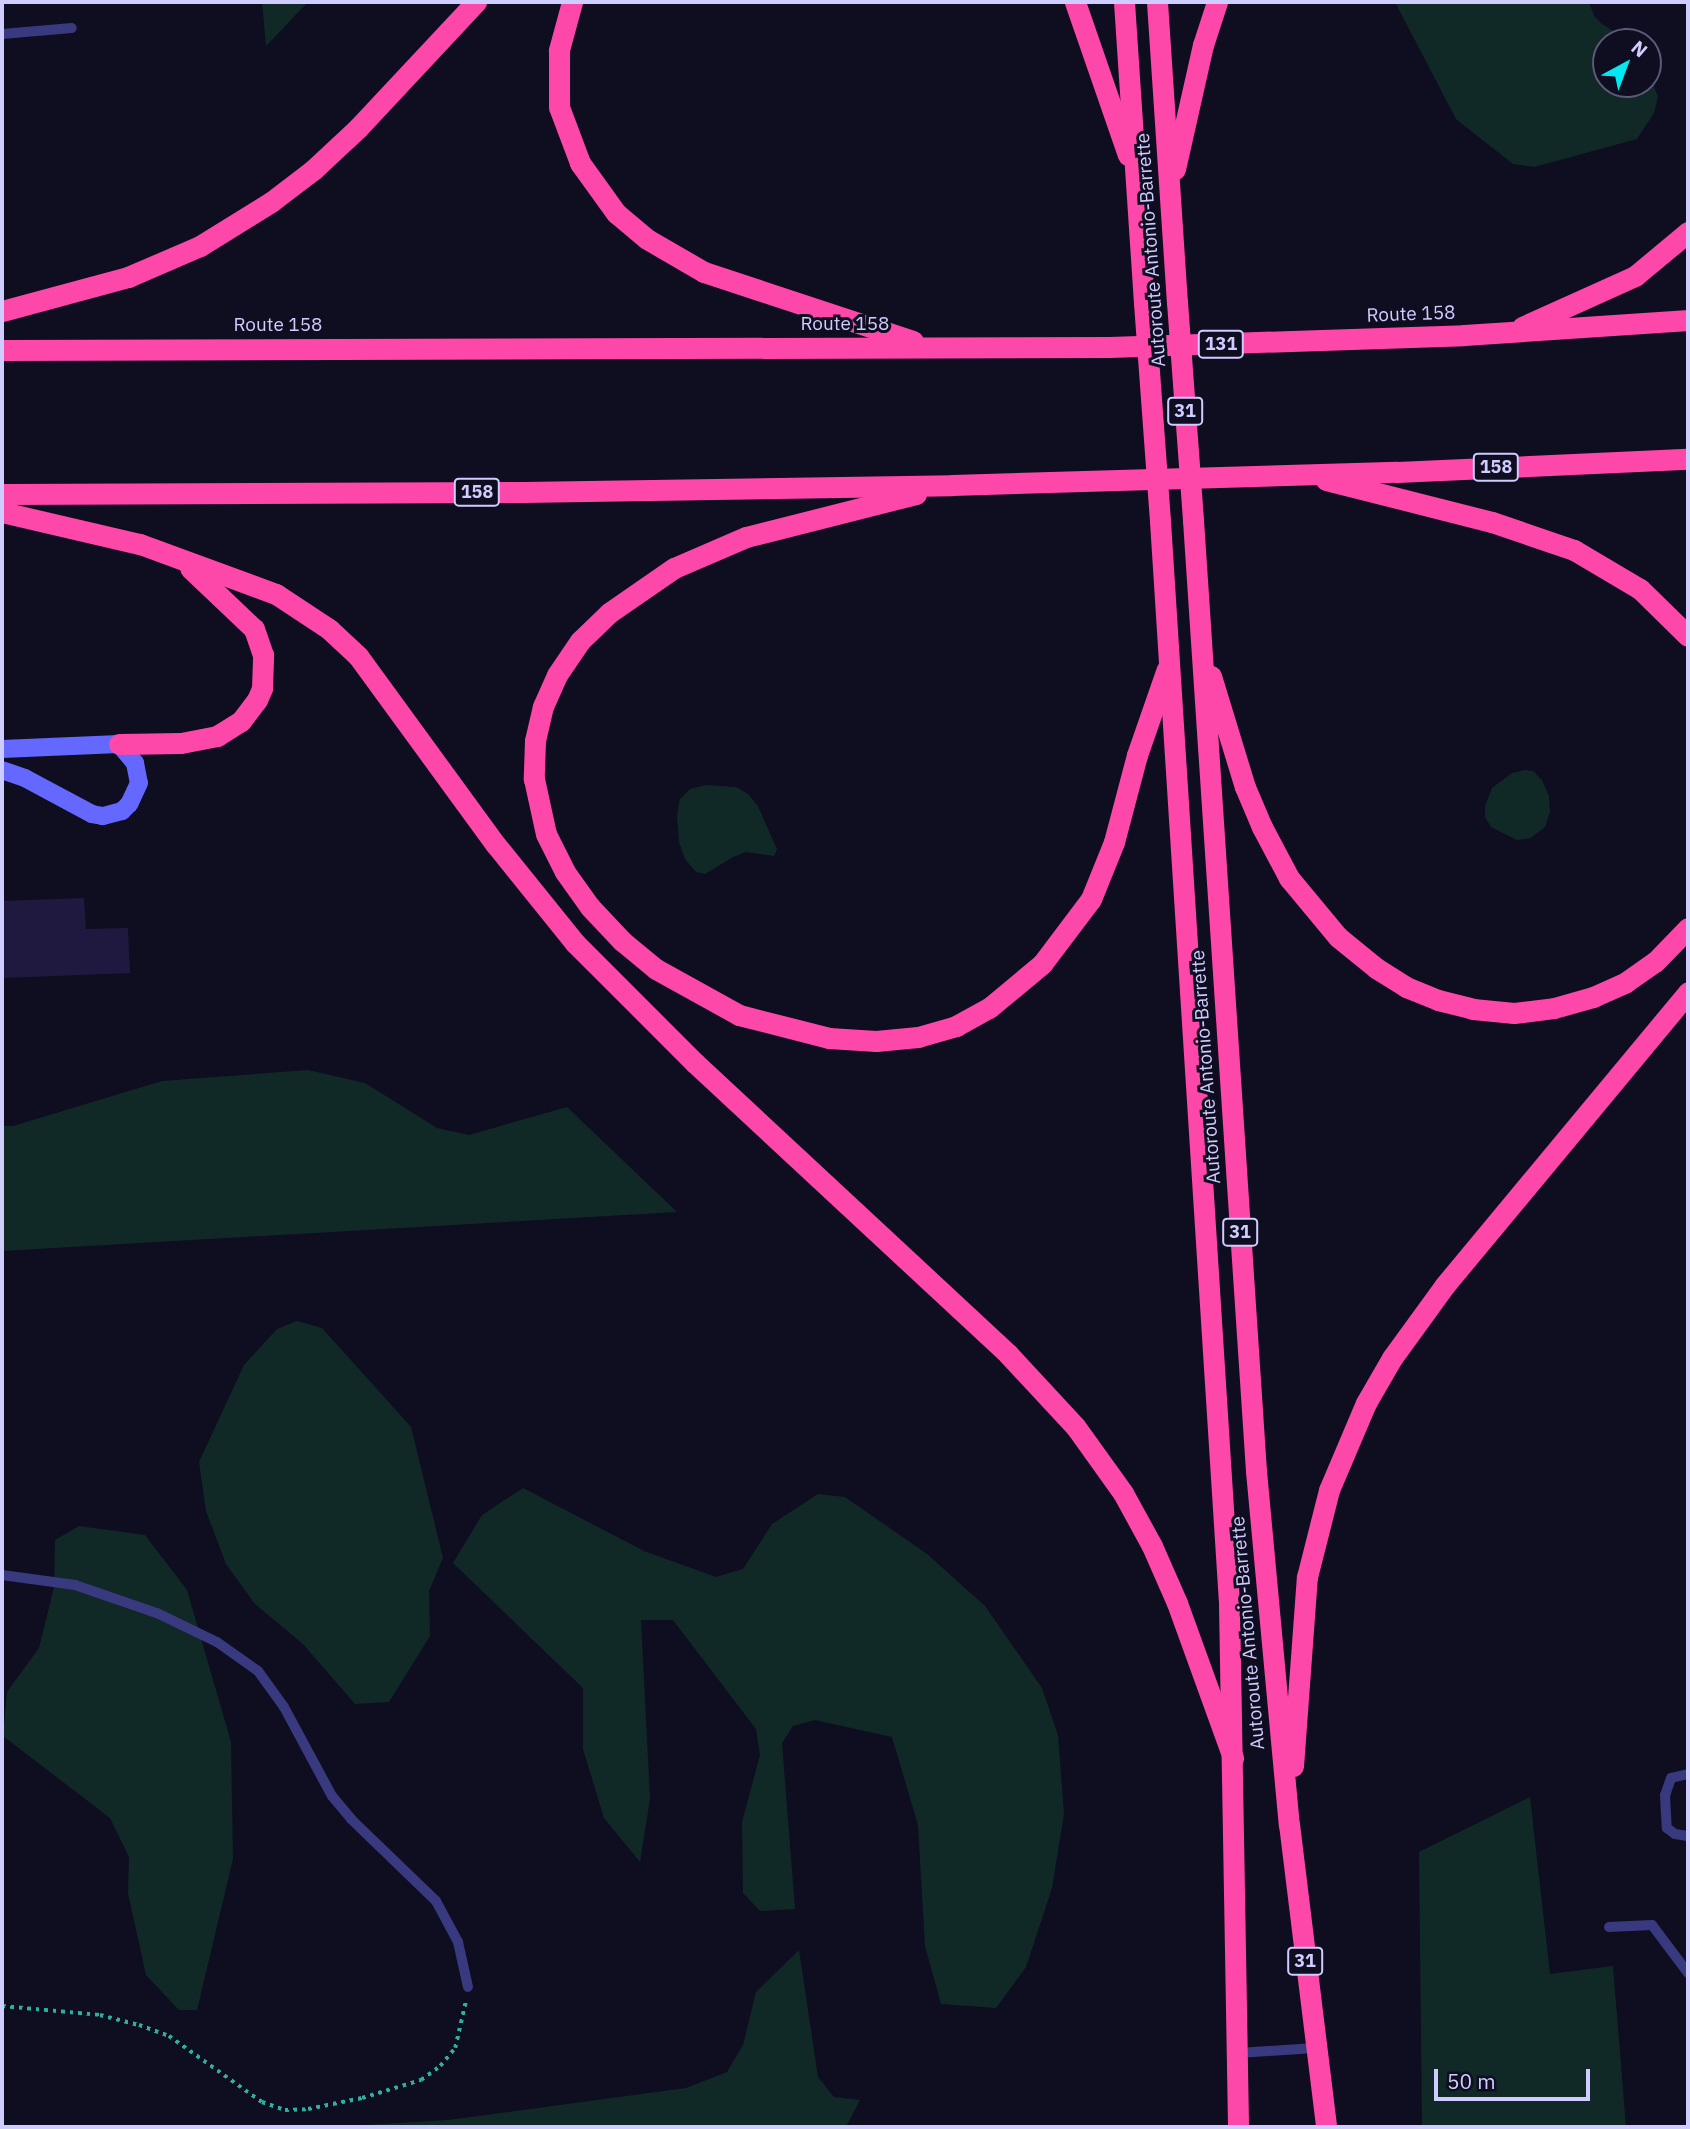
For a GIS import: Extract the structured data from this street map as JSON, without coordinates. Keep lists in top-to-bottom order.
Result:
{
  "streets": {
    "highway": [
      "Autoroute Antonio-Barrette",
      "Route 158",
      "131",
      "31",
      "158"
    ]
  },
  "scale_bar": "50 m",
  "north": "top right"
}
